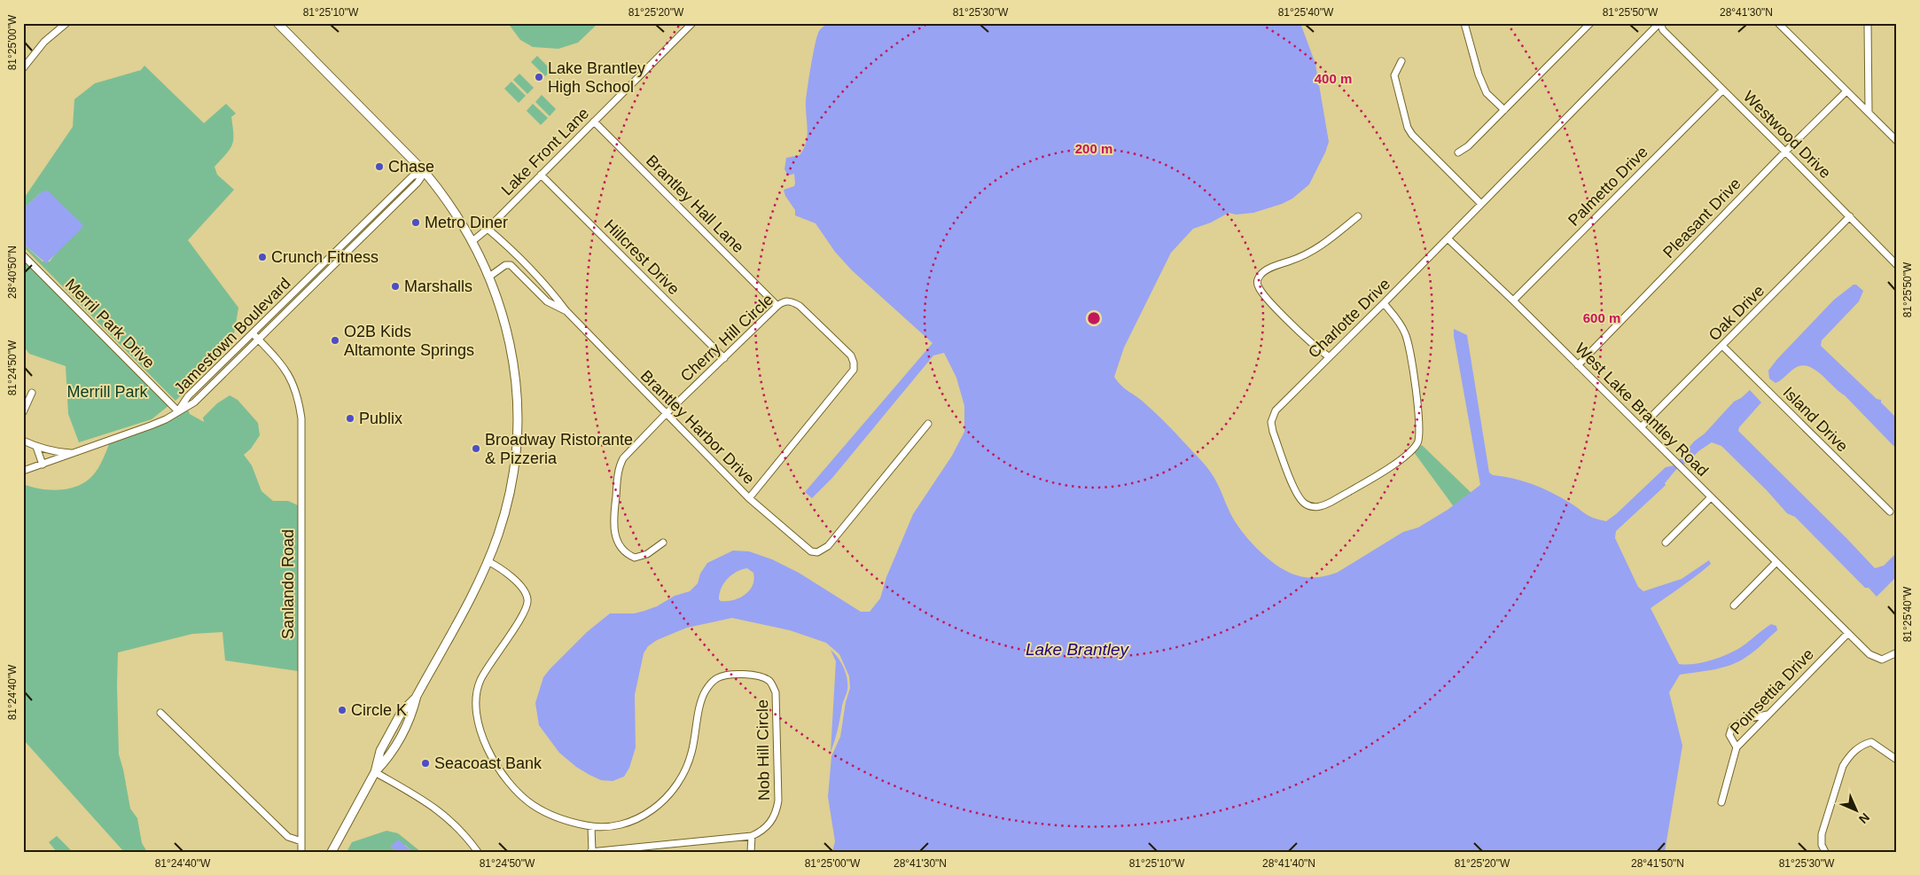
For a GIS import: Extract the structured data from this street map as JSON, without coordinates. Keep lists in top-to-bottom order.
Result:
{
  "streets": {
    "street": [
      "Westwood Drive",
      "Lake Front Lane",
      "Palmetto Drive",
      "Brantley Hall Lane",
      "Pleasant Drive",
      "Hillcrest Drive",
      "Oak Drive",
      "Charlotte Drive",
      "Merril Park Drive",
      "Jamestown Boulevard",
      "Cherry Hill Circle",
      "West Lake Brantley Road",
      "Island Drive",
      "Brantley Harbor Drive",
      "Sanlando Road",
      "Poinsettia Drive",
      "Nob Hill Circle"
    ]
  },
  "crossings": [
    ["Westwood Drive", "Palmetto Drive"],
    ["Westwood Drive", "Pleasant Drive"],
    ["Westwood Drive", "Oak Drive"],
    ["Lake Front Lane", "Brantley Hall Lane"],
    ["Lake Front Lane", "Hillcrest Drive"],
    ["Lake Front Lane", "Brantley Harbor Drive"],
    ["Palmetto Drive", "West Lake Brantley Road"],
    ["Brantley Hall Lane", "Cherry Hill Circle"],
    ["Pleasant Drive", "West Lake Brantley Road"],
    ["Hillcrest Drive", "Cherry Hill Circle"],
    ["Oak Drive", "West Lake Brantley Road"],
    ["Oak Drive", "Island Drive"],
    ["Charlotte Drive", "West Lake Brantley Road"],
    ["Merril Park Drive", "Jamestown Boulevard"],
    ["Jamestown Boulevard", "Sanlando Road"],
    ["Cherry Hill Circle", "Brantley Harbor Drive"],
    ["West Lake Brantley Road", "Poinsettia Drive"]
  ],
  "water": ["Lake Brantley"],
  "parks": ["Merrill Park"],
  "places": [
    "Lake Brantley High School",
    "Chase",
    "Metro Diner",
    "Crunch Fitness",
    "Marshalls",
    "O2B Kids Altamonte Springs",
    "Publix",
    "Broadway Ristorante & Pizzeria",
    "Circle K",
    "Seacoast Bank"
  ],
  "north": "bottom right",
  "coordinates": [
    "81°25'10\"W",
    "81°25'20\"W",
    "81°25'30\"W",
    "81°25'40\"W",
    "81°25'50\"W",
    "28°41'30\"N",
    "81°25'00\"W",
    "28°40'50\"N",
    "81°24'50\"W",
    "81°24'40\"W",
    "28°41'40\"N",
    "28°41'50\"N"
  ],
  "rings": ["400 m", "200 m", "600 m"]
}
